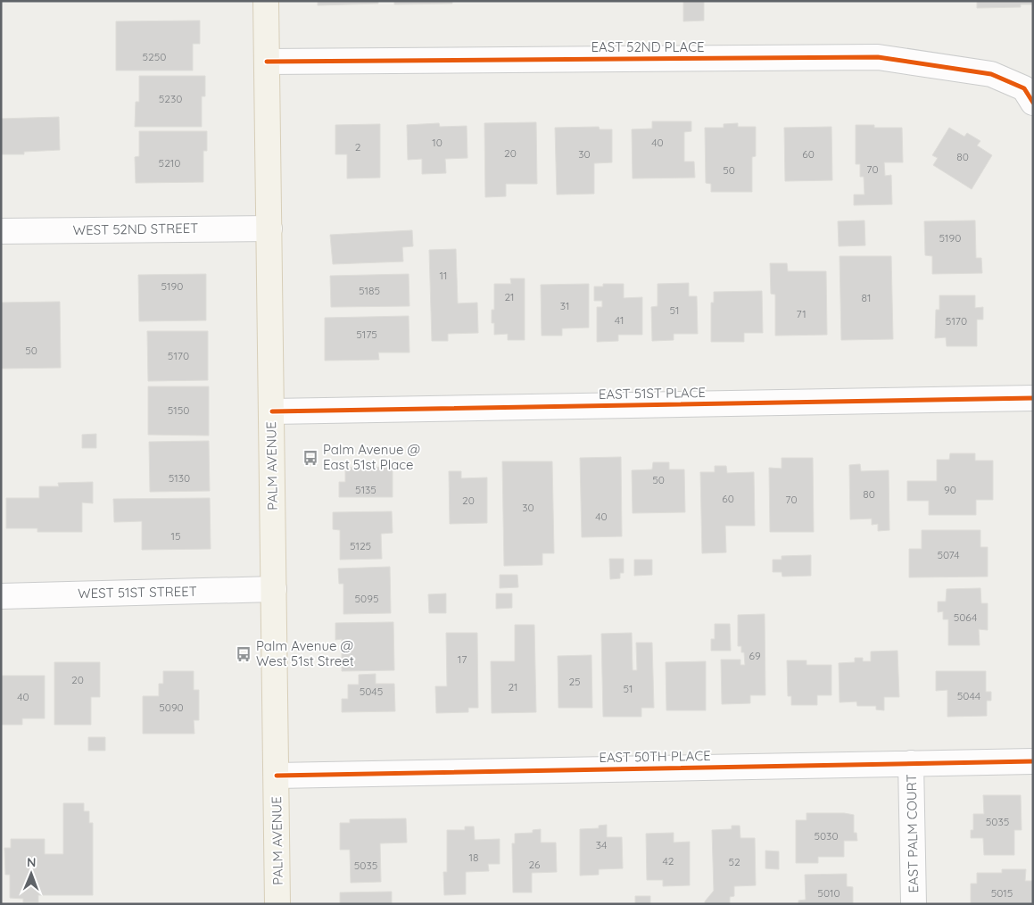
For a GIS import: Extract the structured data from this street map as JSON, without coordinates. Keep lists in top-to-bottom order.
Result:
{
  "streets": {
    "main road": ["PALM AVENUE"],
    "street": [
      "EAST 52ND PLACE",
      "WEST 52ND STREET",
      "EAST 51ST PLACE",
      "WEST 51ST STREET",
      "EAST 50TH PLACE",
      "EAST PALM COURT"
    ]
  },
  "crossings": [
    ["EAST 52ND PLACE", "PALM AVENUE"],
    ["WEST 52ND STREET", "PALM AVENUE"],
    ["EAST 51ST PLACE", "PALM AVENUE"],
    ["PALM AVENUE", "WEST 51ST STREET"],
    ["PALM AVENUE", "EAST 50TH PLACE"],
    ["EAST 50TH PLACE", "EAST PALM COURT"]
  ],
  "places": {
    "bus stop": ["Palm Avenue @ East 51st Place", "Palm Avenue @ West 51st Street"]
  },
  "house_numbers": [
    "5250",
    "5230",
    "10",
    "40",
    "2",
    "20",
    "30",
    "60",
    "80",
    "5210",
    "70",
    "50",
    "5190",
    "11",
    "5190",
    "5185",
    "21",
    "81",
    "31",
    "51",
    "71",
    "41",
    "5170",
    "5175",
    "50",
    "5170",
    "5150",
    "5130",
    "50",
    "5135",
    "90",
    "80",
    "60",
    "70",
    "20",
    "30",
    "40",
    "15",
    "5125",
    "5074",
    "5095",
    "5064",
    "69",
    "17",
    "20",
    "25",
    "21",
    "51",
    "5045",
    "5044",
    "40",
    "5090",
    "5035",
    "5030",
    "34",
    "18",
    "42",
    "52",
    "26",
    "5035",
    "5010",
    "5015"
  ],
  "north": "top"
}
